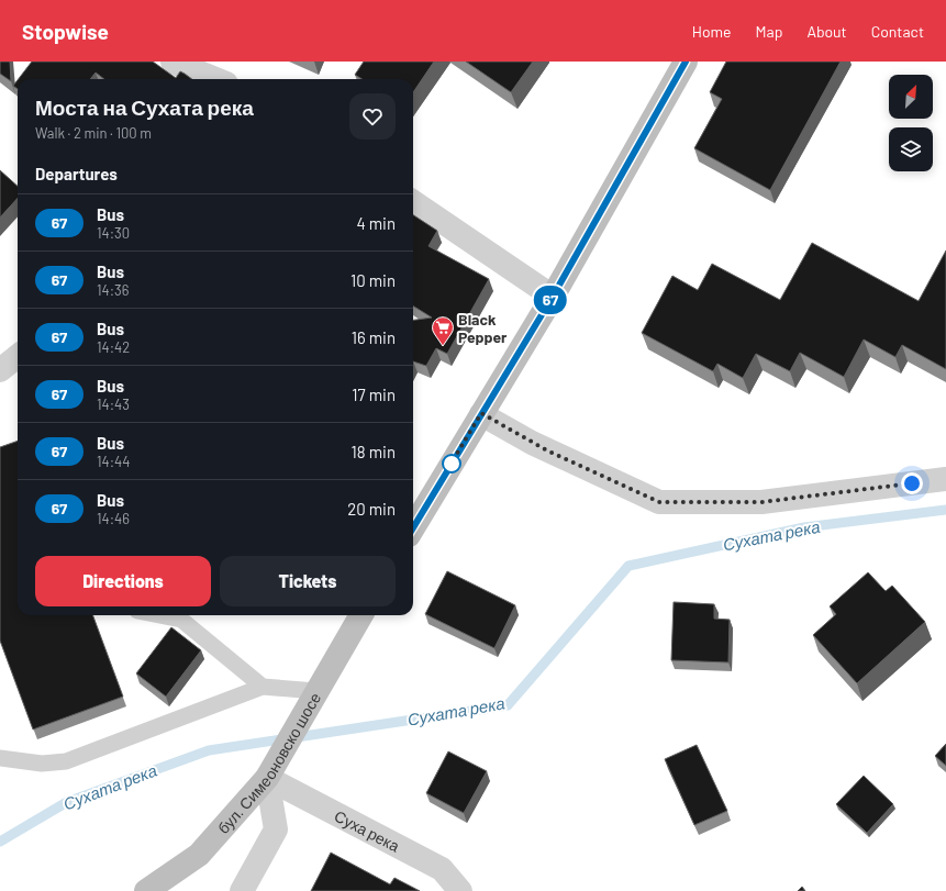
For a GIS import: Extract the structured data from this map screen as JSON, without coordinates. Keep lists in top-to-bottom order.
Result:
{
  "streets": {
    "street": ["бул. Симеоновско шосе", "Суха река"]
  },
  "crossings": [
    ["бул. Симеоновско шосе", "Суха река"]
  ],
  "water": ["Сухата река"],
  "places": {
    "supermarket": ["Black Pepper"]
  },
  "lines": ["bus line 67"],
  "north": "top right",
  "page": {
    "header": "Stopwise",
    "nav": [
      "Home",
      "Map",
      "About",
      "Contact"
    ],
    "on_map": "67",
    "heading": [
      ["Моста на Сухата река", "Walk · 2 min · 100 m"],
      "Departures"
    ],
    "list": [
      {
        "mark": "67",
        "name": "Bus",
        "note": "14:30",
        "value": "4 min"
      },
      {
        "mark": "67",
        "name": "Bus",
        "note": "14:36",
        "value": "10 min"
      },
      {
        "mark": "67",
        "name": "Bus",
        "note": "14:42",
        "value": "16 min"
      },
      {
        "mark": "67",
        "name": "Bus",
        "note": "14:43",
        "value": "17 min"
      },
      {
        "mark": "67",
        "name": "Bus",
        "note": "14:44",
        "value": "18 min"
      },
      {
        "mark": "67",
        "name": "Bus",
        "note": "14:46",
        "value": "20 min"
      }
    ],
    "buttons": ["Directions", "Tickets"]
  }
}
